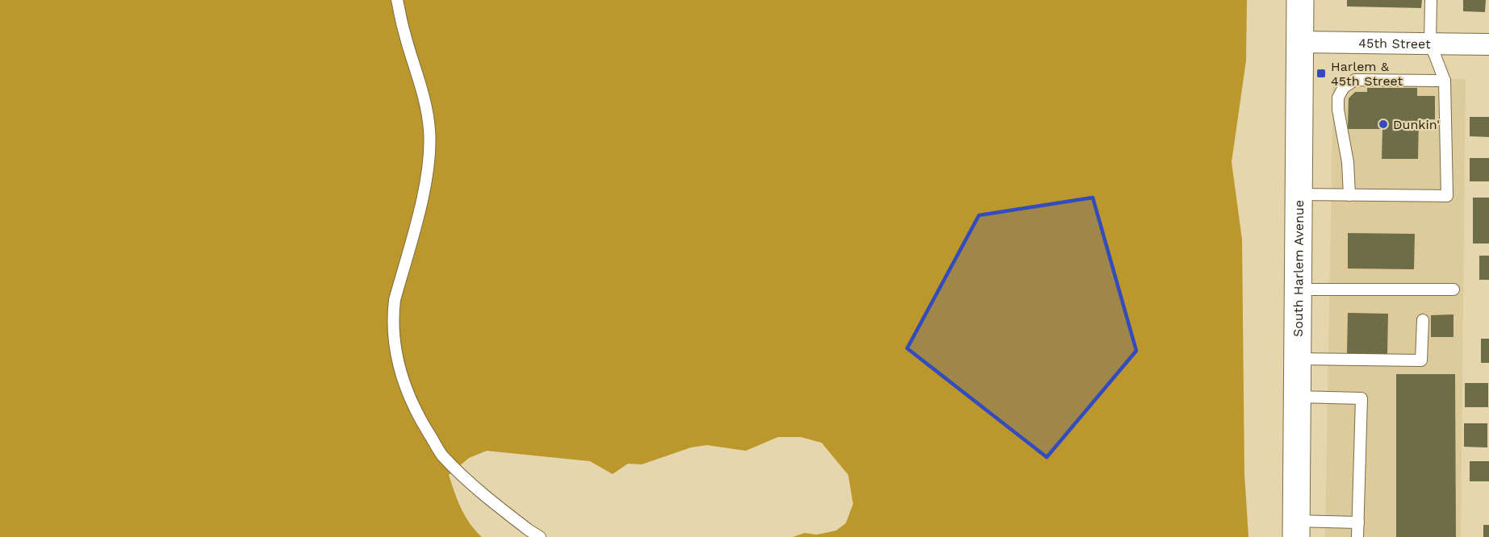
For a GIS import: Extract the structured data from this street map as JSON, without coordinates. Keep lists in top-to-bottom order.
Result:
{
  "streets": {
    "main road": ["South Harlem Avenue"],
    "street": ["45th Street"]
  },
  "crossings": [
    ["45th Street", "South Harlem Avenue"]
  ],
  "places": {
    "transit": ["Harlem & 45th Street"],
    "other": ["Dunkin'"]
  }
}
